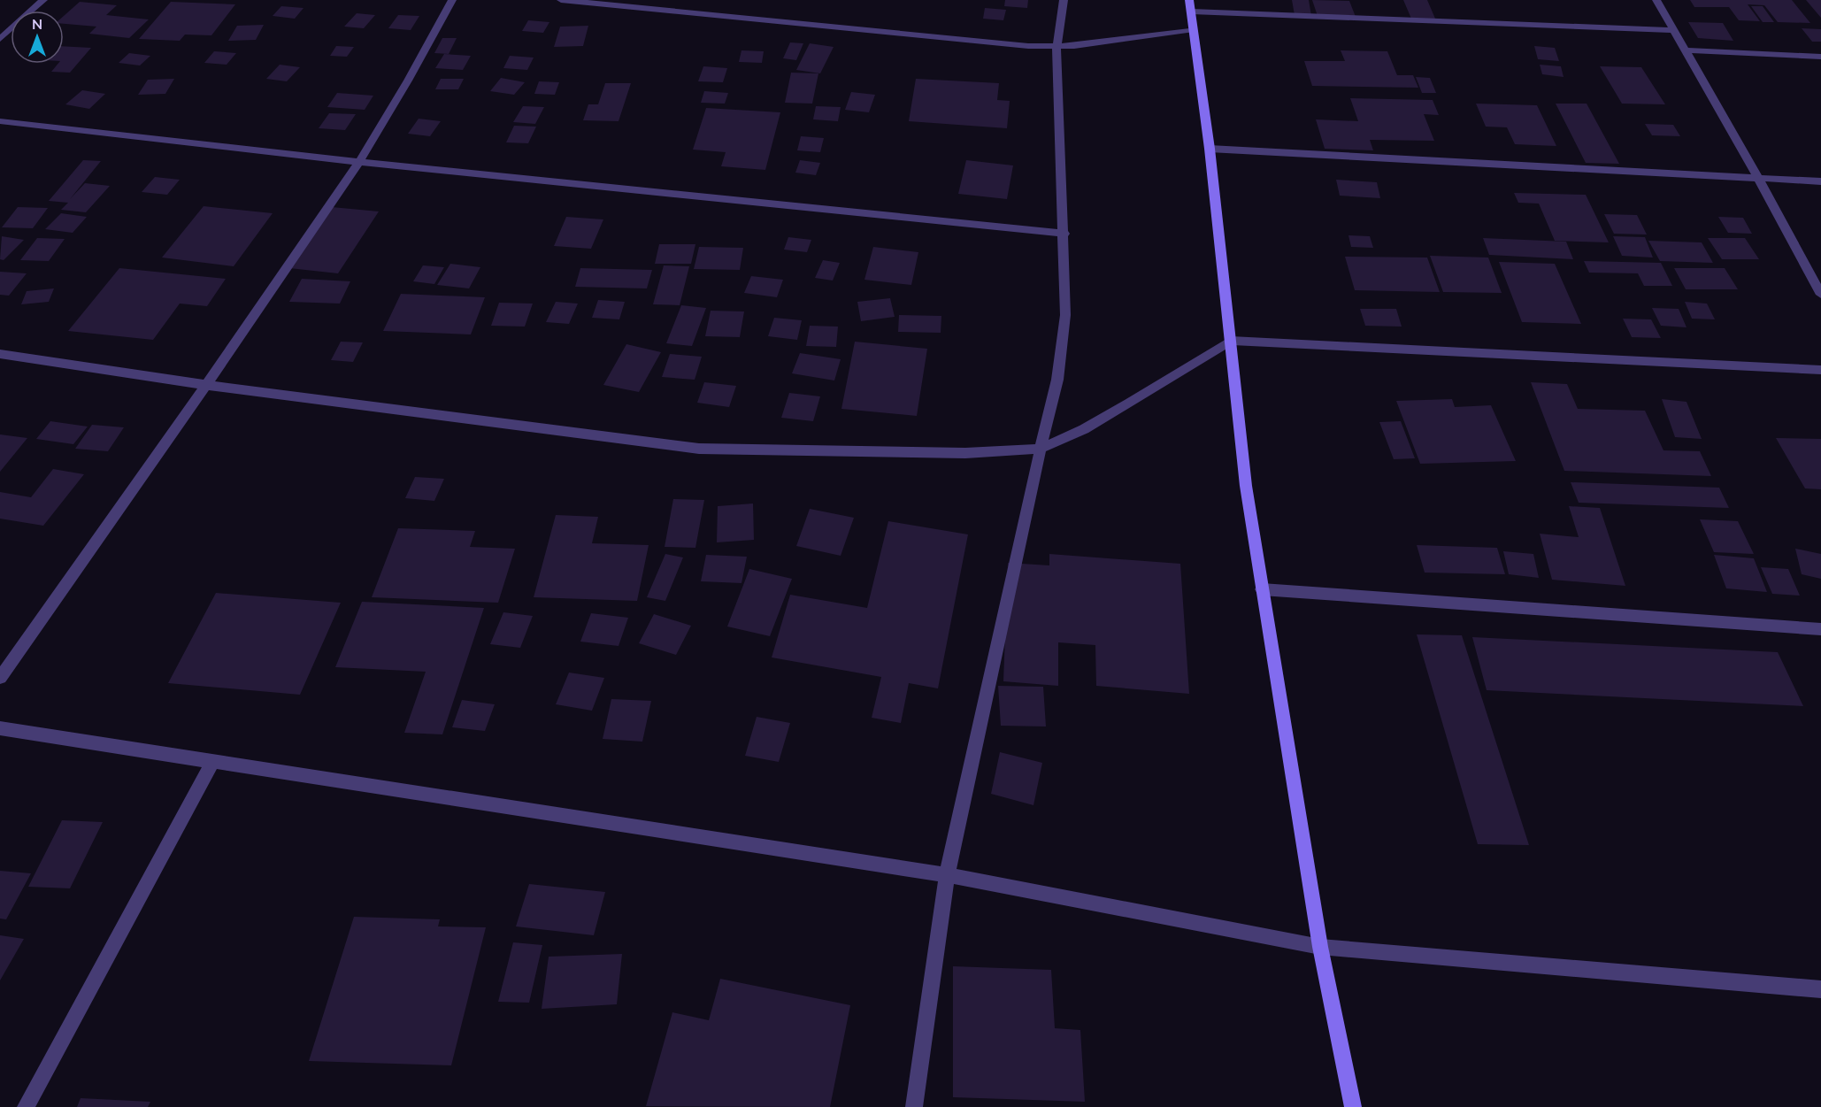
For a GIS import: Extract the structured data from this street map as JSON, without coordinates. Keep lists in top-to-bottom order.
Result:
{
  "north": "top"
}
